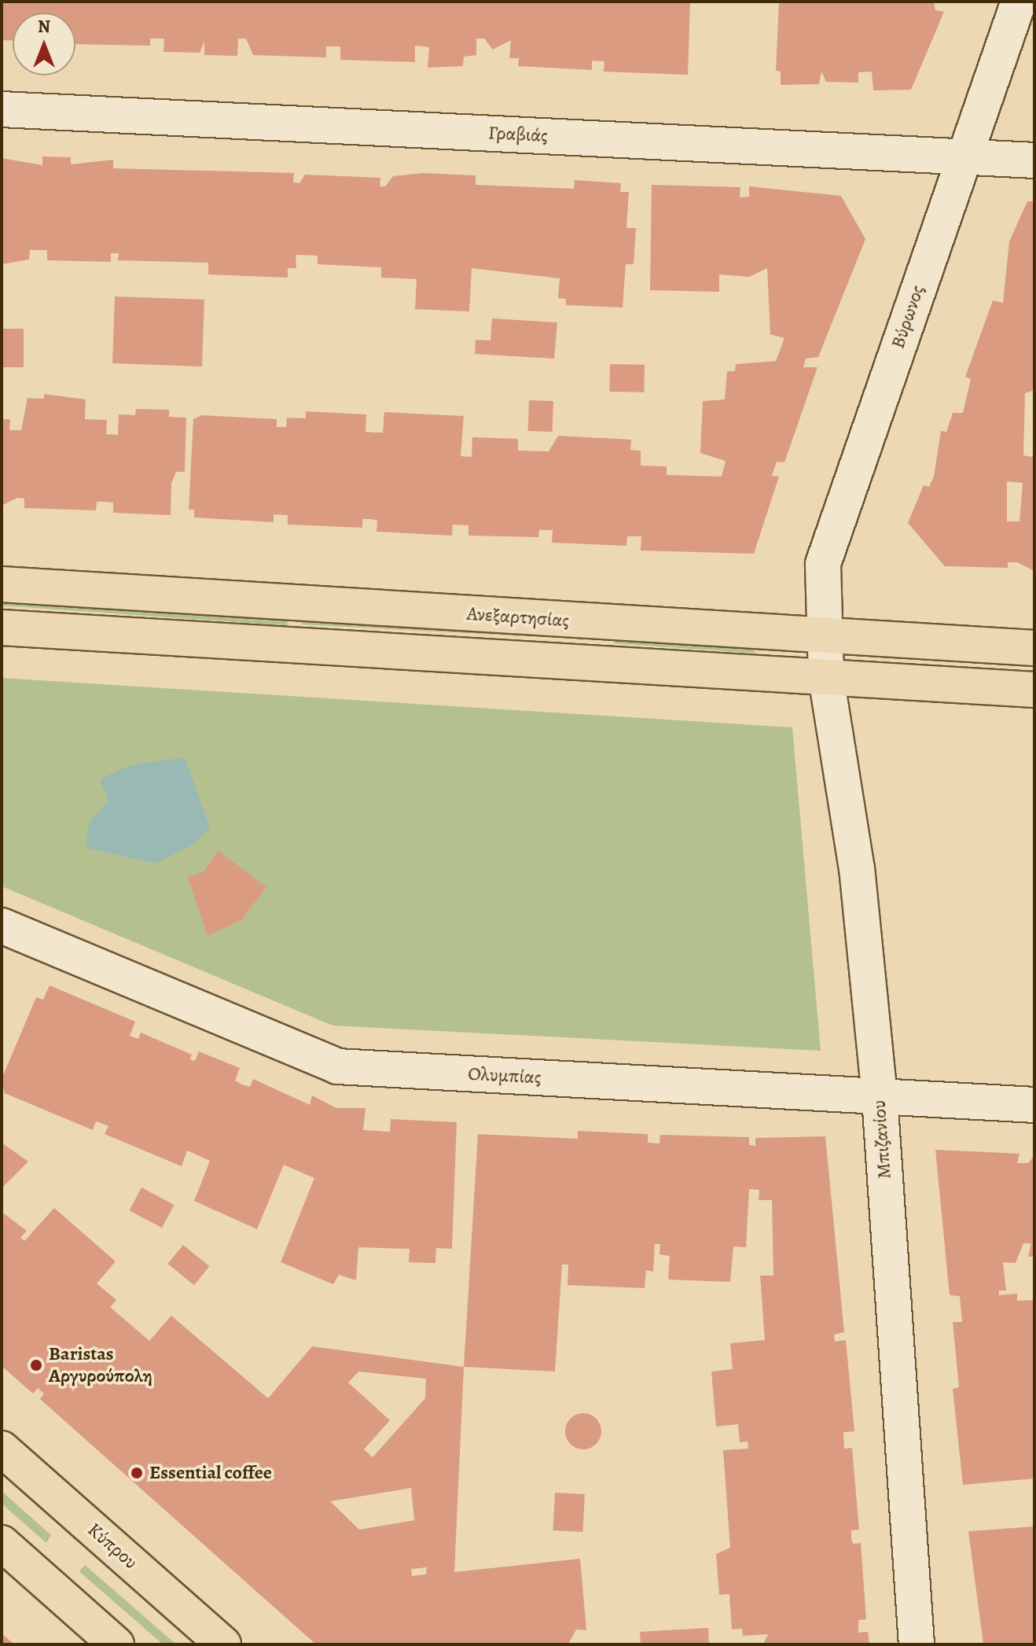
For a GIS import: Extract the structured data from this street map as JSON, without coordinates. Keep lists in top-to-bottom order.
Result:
{
  "streets": {
    "main road": ["Ανεξαρτησίας", "Κύπρου"],
    "street": [
      "Γραβιάς",
      "Βύρωνος",
      "Ολυμπίας",
      "Μπιζανίου"
    ]
  },
  "crossings": [
    ["Γραβιάς", "Βύρωνος"],
    ["Βύρωνος", "Ανεξαρτησίας"],
    ["Βύρωνος", "Μπιζανίου"],
    ["Ανεξαρτησίας", "Μπιζανίου"],
    ["Ολυμπίας", "Μπιζανίου"]
  ],
  "places": ["Baristas Αργυρούπολη", "Essential coffee"],
  "north": "top"
}
